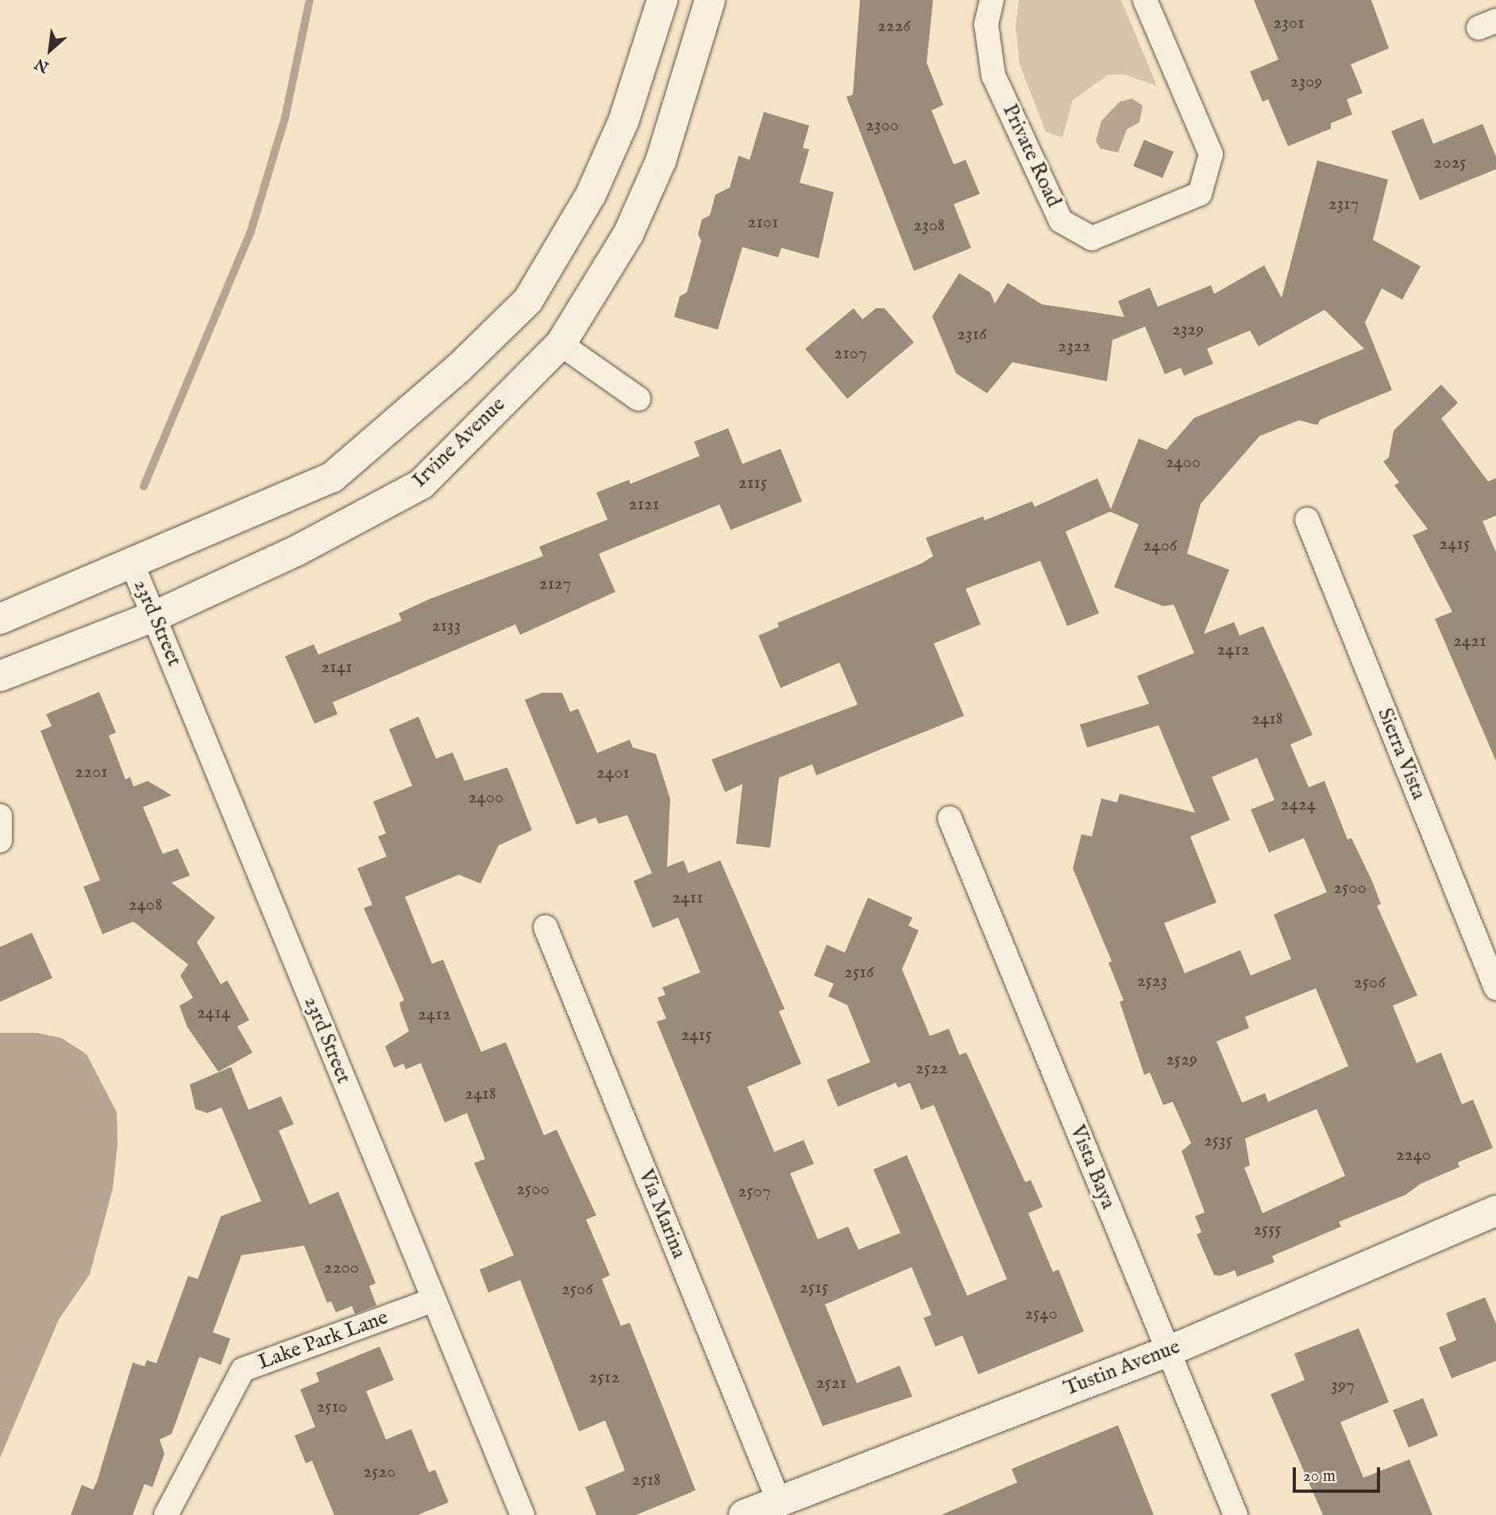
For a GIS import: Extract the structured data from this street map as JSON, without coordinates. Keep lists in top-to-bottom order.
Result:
{
  "streets": {
    "main road": ["Irvine Avenue", "Tustin Avenue"],
    "street": [
      "Private Road",
      "23rd Street",
      "Sierra Vista",
      "Vista Baya",
      "Via Marina",
      "Lake Park Lane"
    ]
  },
  "crossings": [
    ["Irvine Avenue", "23rd Street"],
    ["23rd Street", "Lake Park Lane"],
    ["Vista Baya", "Tustin Avenue"],
    ["Via Marina", "Tustin Avenue"]
  ],
  "house_numbers": [
    "2301",
    "2226",
    "2309",
    "2300",
    "2025",
    "2317",
    "2101",
    "2308",
    "2329",
    "2316",
    "2322",
    "2107",
    "2400",
    "2115",
    "2121",
    "2415",
    "2406",
    "2127",
    "2133",
    "2421",
    "2412",
    "2141",
    "2418",
    "2201",
    "2401",
    "2400",
    "2424",
    "2500",
    "2411",
    "2408",
    "2516",
    "2523",
    "2506",
    "2414",
    "2412",
    "2415",
    "2529",
    "2522",
    "2418",
    "2535",
    "2240",
    "2500",
    "2507",
    "2555",
    "2200",
    "2515",
    "2506",
    "2540",
    "2512",
    "2521",
    "397",
    "2510",
    "2520",
    "2518"
  ],
  "scale_bar": "20 m",
  "north": "bottom left"
}
